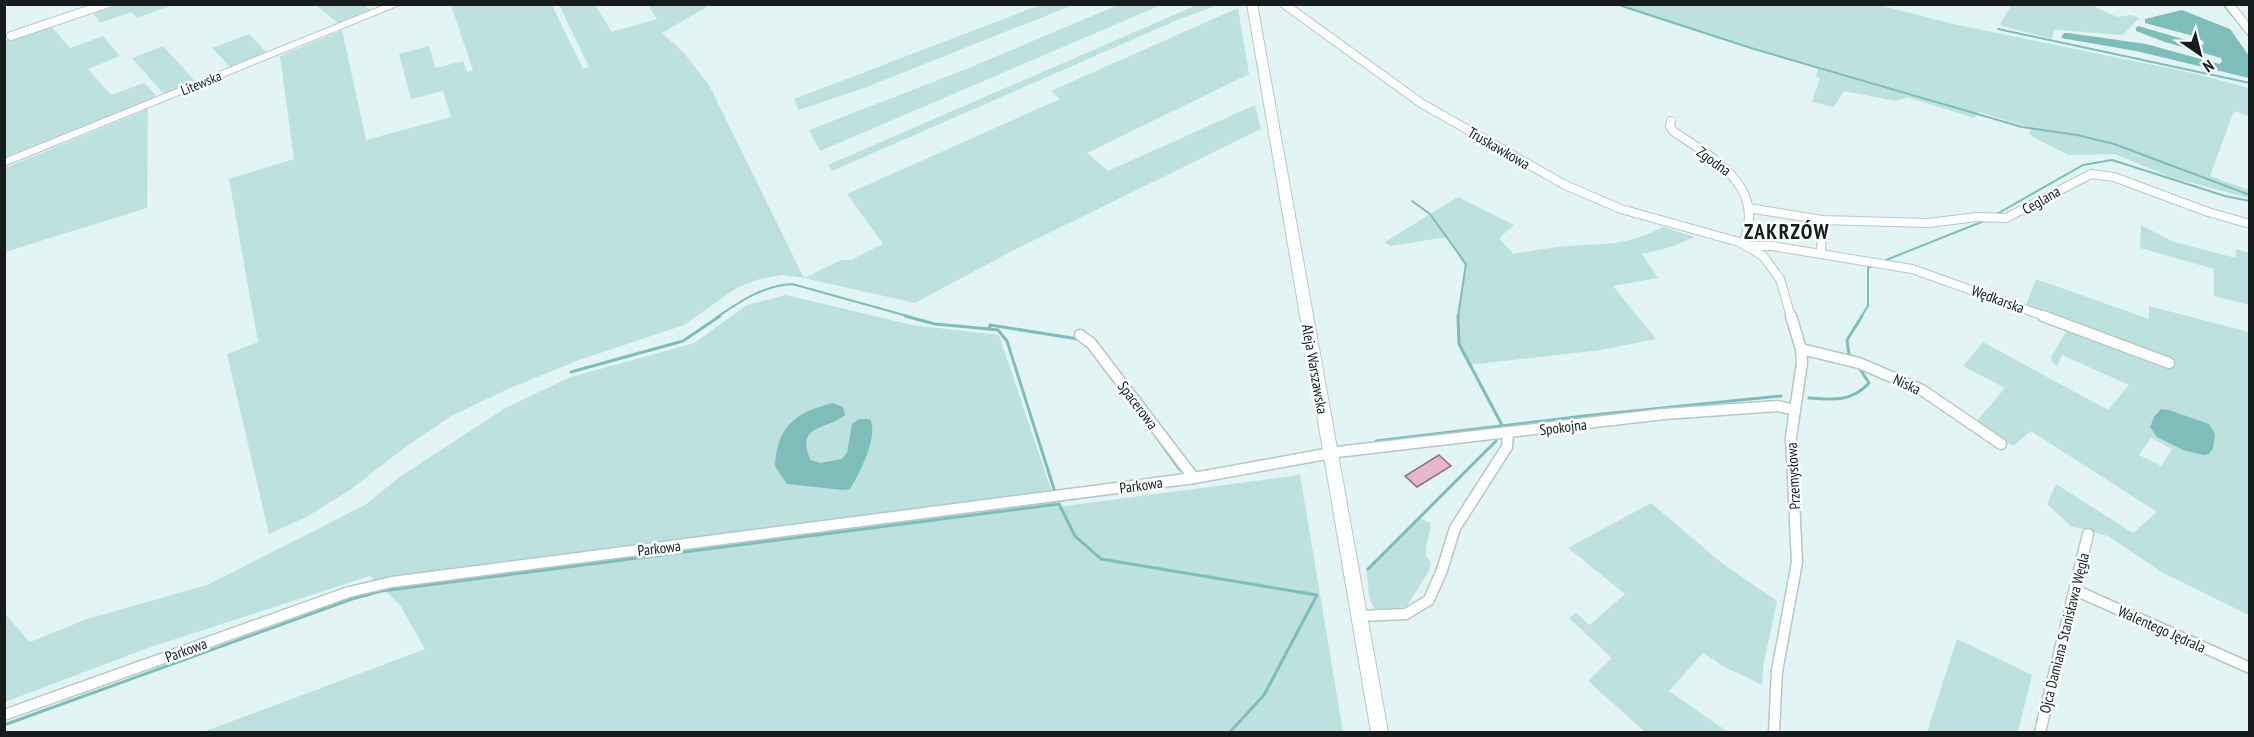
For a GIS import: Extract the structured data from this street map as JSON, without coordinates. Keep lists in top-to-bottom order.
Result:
{
  "streets": {
    "street": [
      "Litewska",
      "Truskawkowa",
      "Zgodna",
      "Ceglana",
      "Wędkarska",
      "Aleja Warszawska",
      "Niska",
      "Spacerowa",
      "Spokojna",
      "Przemysłowa",
      "Parkowa",
      "Walentego Jędrala",
      "Ojca Damiana Stanisława Węgla"
    ]
  },
  "crossings": [
    ["Truskawkowa", "Wędkarska"],
    ["Truskawkowa", "Przemysłowa"],
    ["Zgodna", "Ceglana"],
    ["Wędkarska", "Przemysłowa"],
    ["Aleja Warszawska", "Spokojna"],
    ["Aleja Warszawska", "Parkowa"],
    ["Niska", "Przemysłowa"],
    ["Spacerowa", "Parkowa"],
    ["Spokojna", "Przemysłowa"],
    ["Spokojna", "Parkowa"],
    ["Walentego Jędrala", "Ojca Damiana Stanisława Węgla"]
  ],
  "districts": ["ZAKRZÓW"],
  "north": "bottom right"
}
